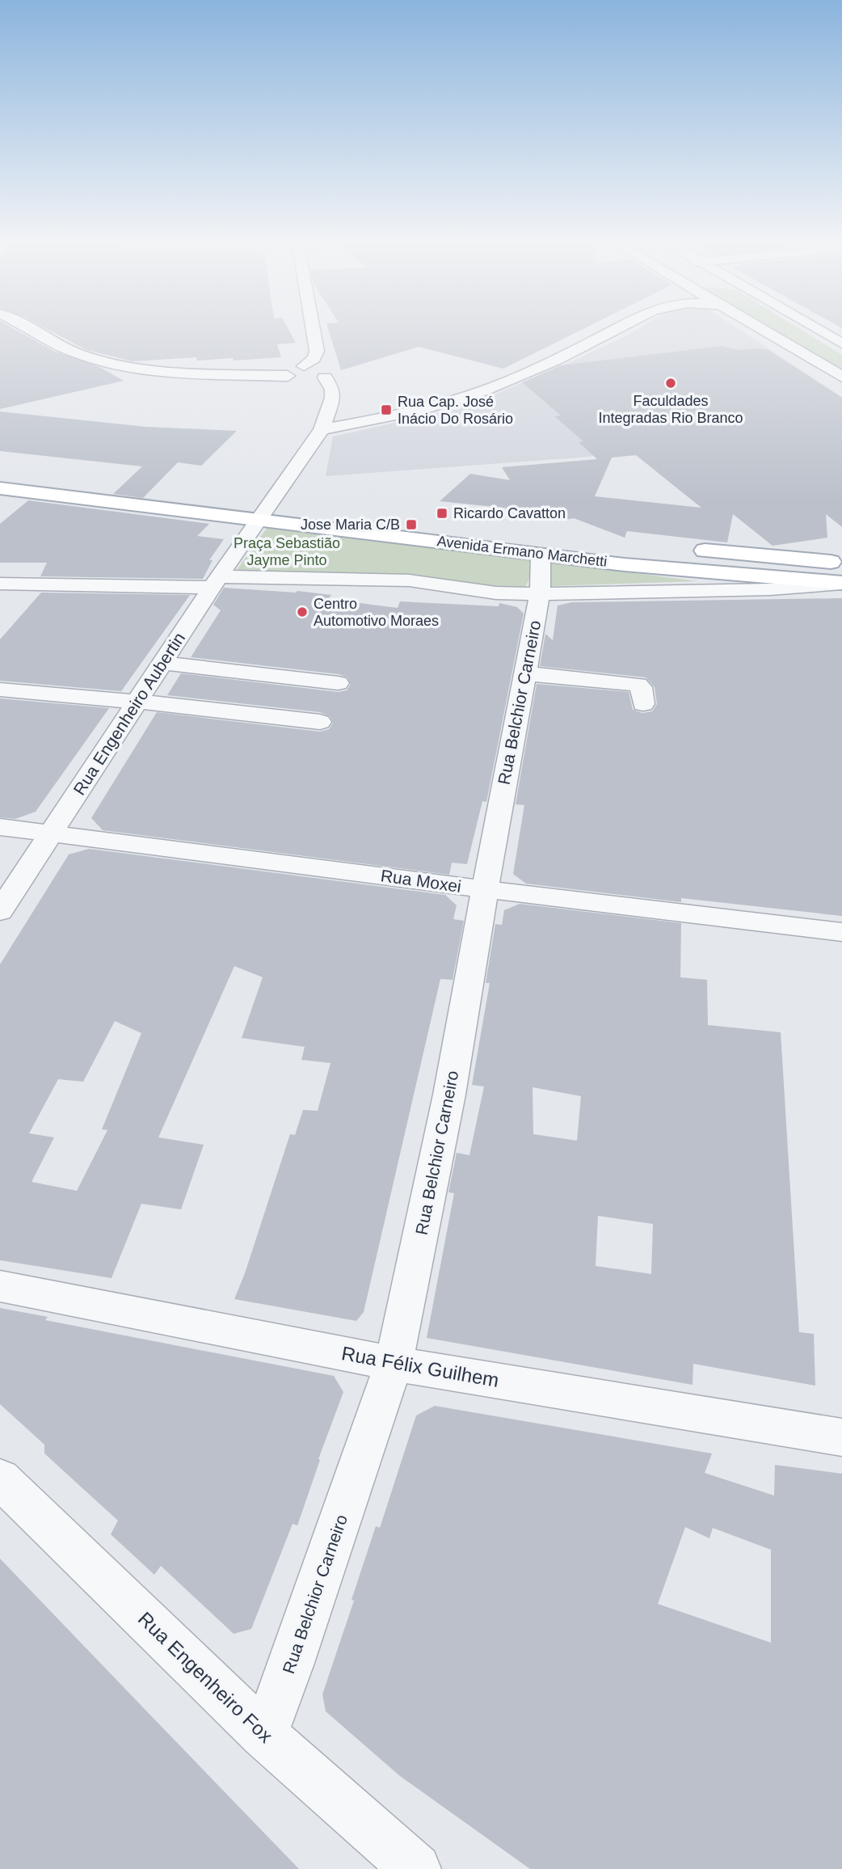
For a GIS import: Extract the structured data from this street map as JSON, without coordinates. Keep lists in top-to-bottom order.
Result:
{
  "streets": {
    "main road": ["Avenida Ermano Marchetti"],
    "street": [
      "Rua Belchior Carneiro",
      "Rua Engenheiro Aubertin",
      "Rua Moxei",
      "Rua Félix Guilhem",
      "Rua Engenheiro Fox"
    ]
  },
  "crossings": [
    ["Avenida Ermano Marchetti", "Rua Belchior Carneiro"],
    ["Avenida Ermano Marchetti", "Rua Engenheiro Aubertin"],
    ["Rua Belchior Carneiro", "Rua Moxei"],
    ["Rua Belchior Carneiro", "Rua Félix Guilhem"],
    ["Rua Belchior Carneiro", "Rua Engenheiro Fox"],
    ["Rua Engenheiro Aubertin", "Rua Moxei"]
  ],
  "parks": ["Praça Sebastião Jayme Pinto"],
  "places": {
    "other": ["Faculdades Integradas Rio Branco", "Centro Automotivo Moraes"],
    "transit": ["Rua Cap. José Inácio Do Rosário", "Ricardo Cavatton", "Jose Maria C/B"]
  }
}
